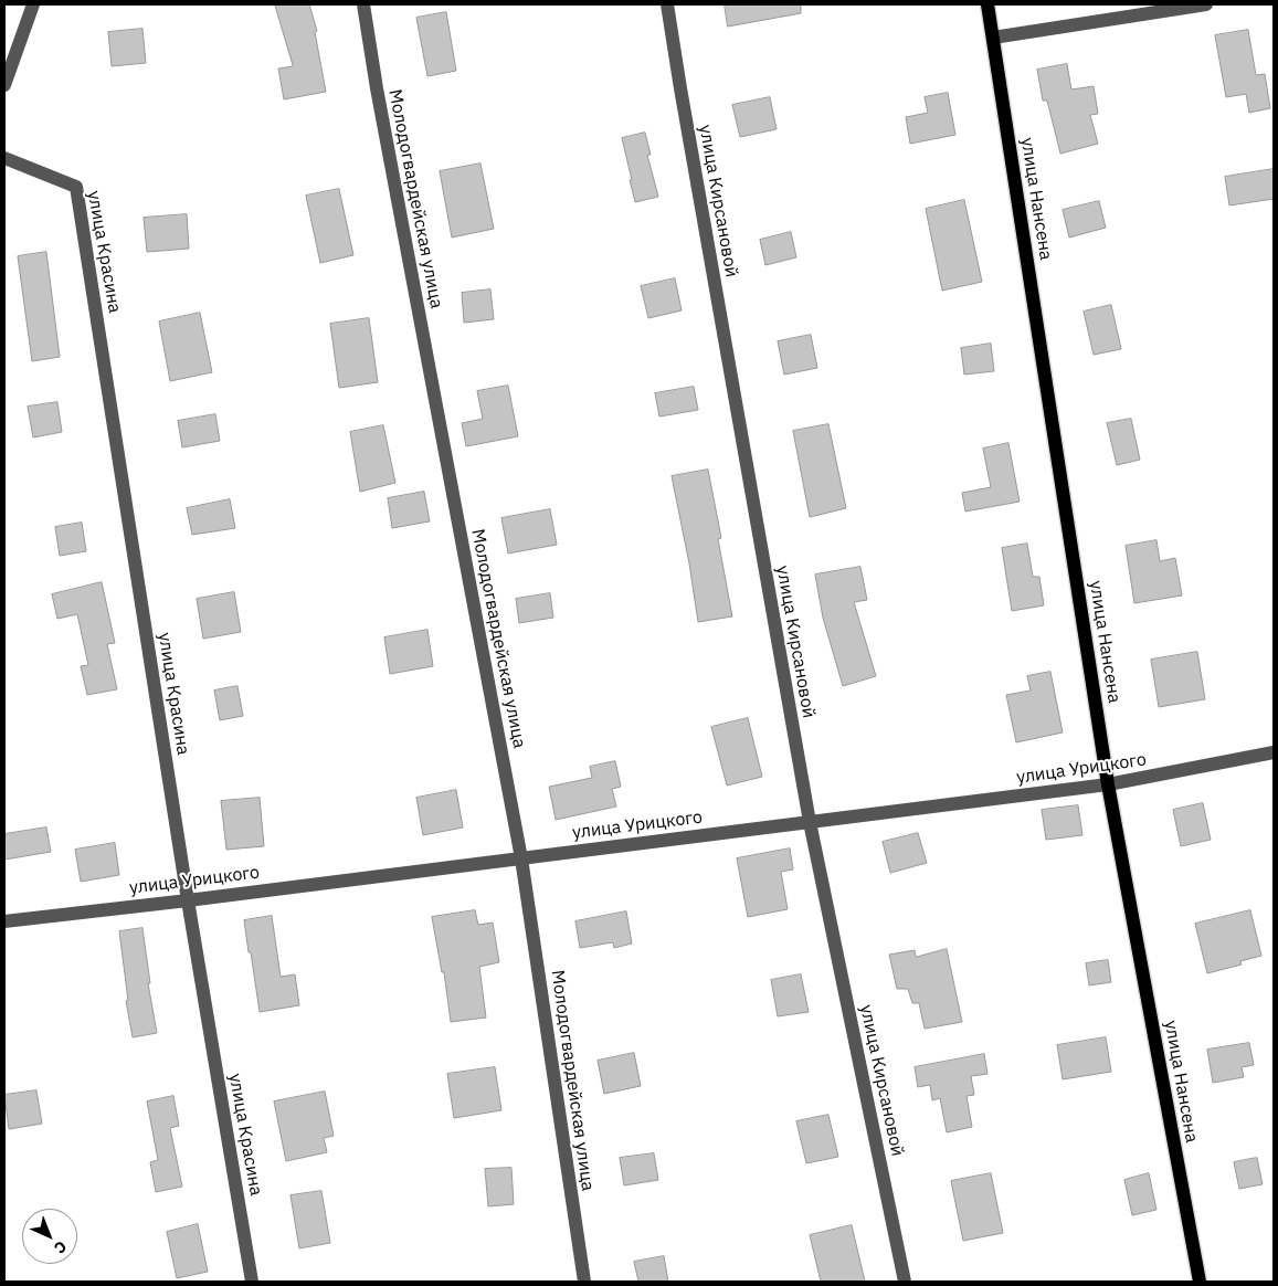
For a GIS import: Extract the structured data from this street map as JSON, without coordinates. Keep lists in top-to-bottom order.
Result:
{
  "streets": {
    "main road": ["улица Нансена"],
    "street": [
      "Молодогвардейская улица",
      "улица Кирсановой",
      "улица Красина",
      "улица Урицкого"
    ]
  },
  "crossings": [
    ["Молодогвардейская улица", "улица Урицкого"],
    ["улица Нансена", "улица Урицкого"],
    ["улица Кирсановой", "улица Урицкого"],
    ["улица Красина", "улица Урицкого"]
  ],
  "north": "bottom right"
}
